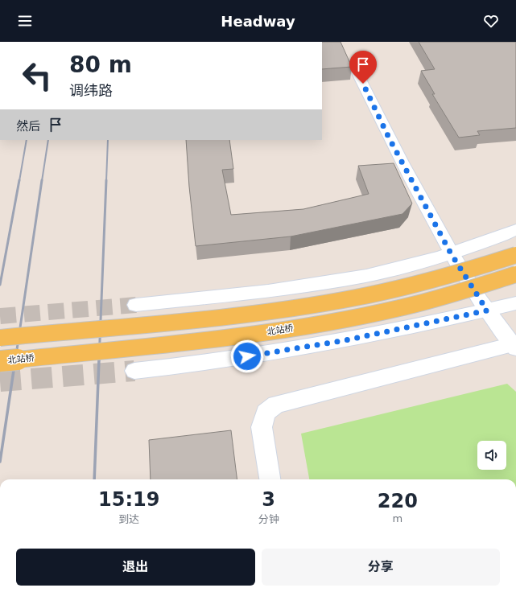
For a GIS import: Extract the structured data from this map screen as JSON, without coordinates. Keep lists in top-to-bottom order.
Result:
{
  "streets": {
    "main road": ["北站桥"]
  },
  "page": {
    "header": "Headway",
    "turn": ["80 m", "调纬路"],
    "then": "然后",
    "eta": [
      "15:19",
      "到达",
      "3",
      "分钟",
      "220",
      "m"
    ],
    "buttons": ["退出", "分享"]
  }
}
